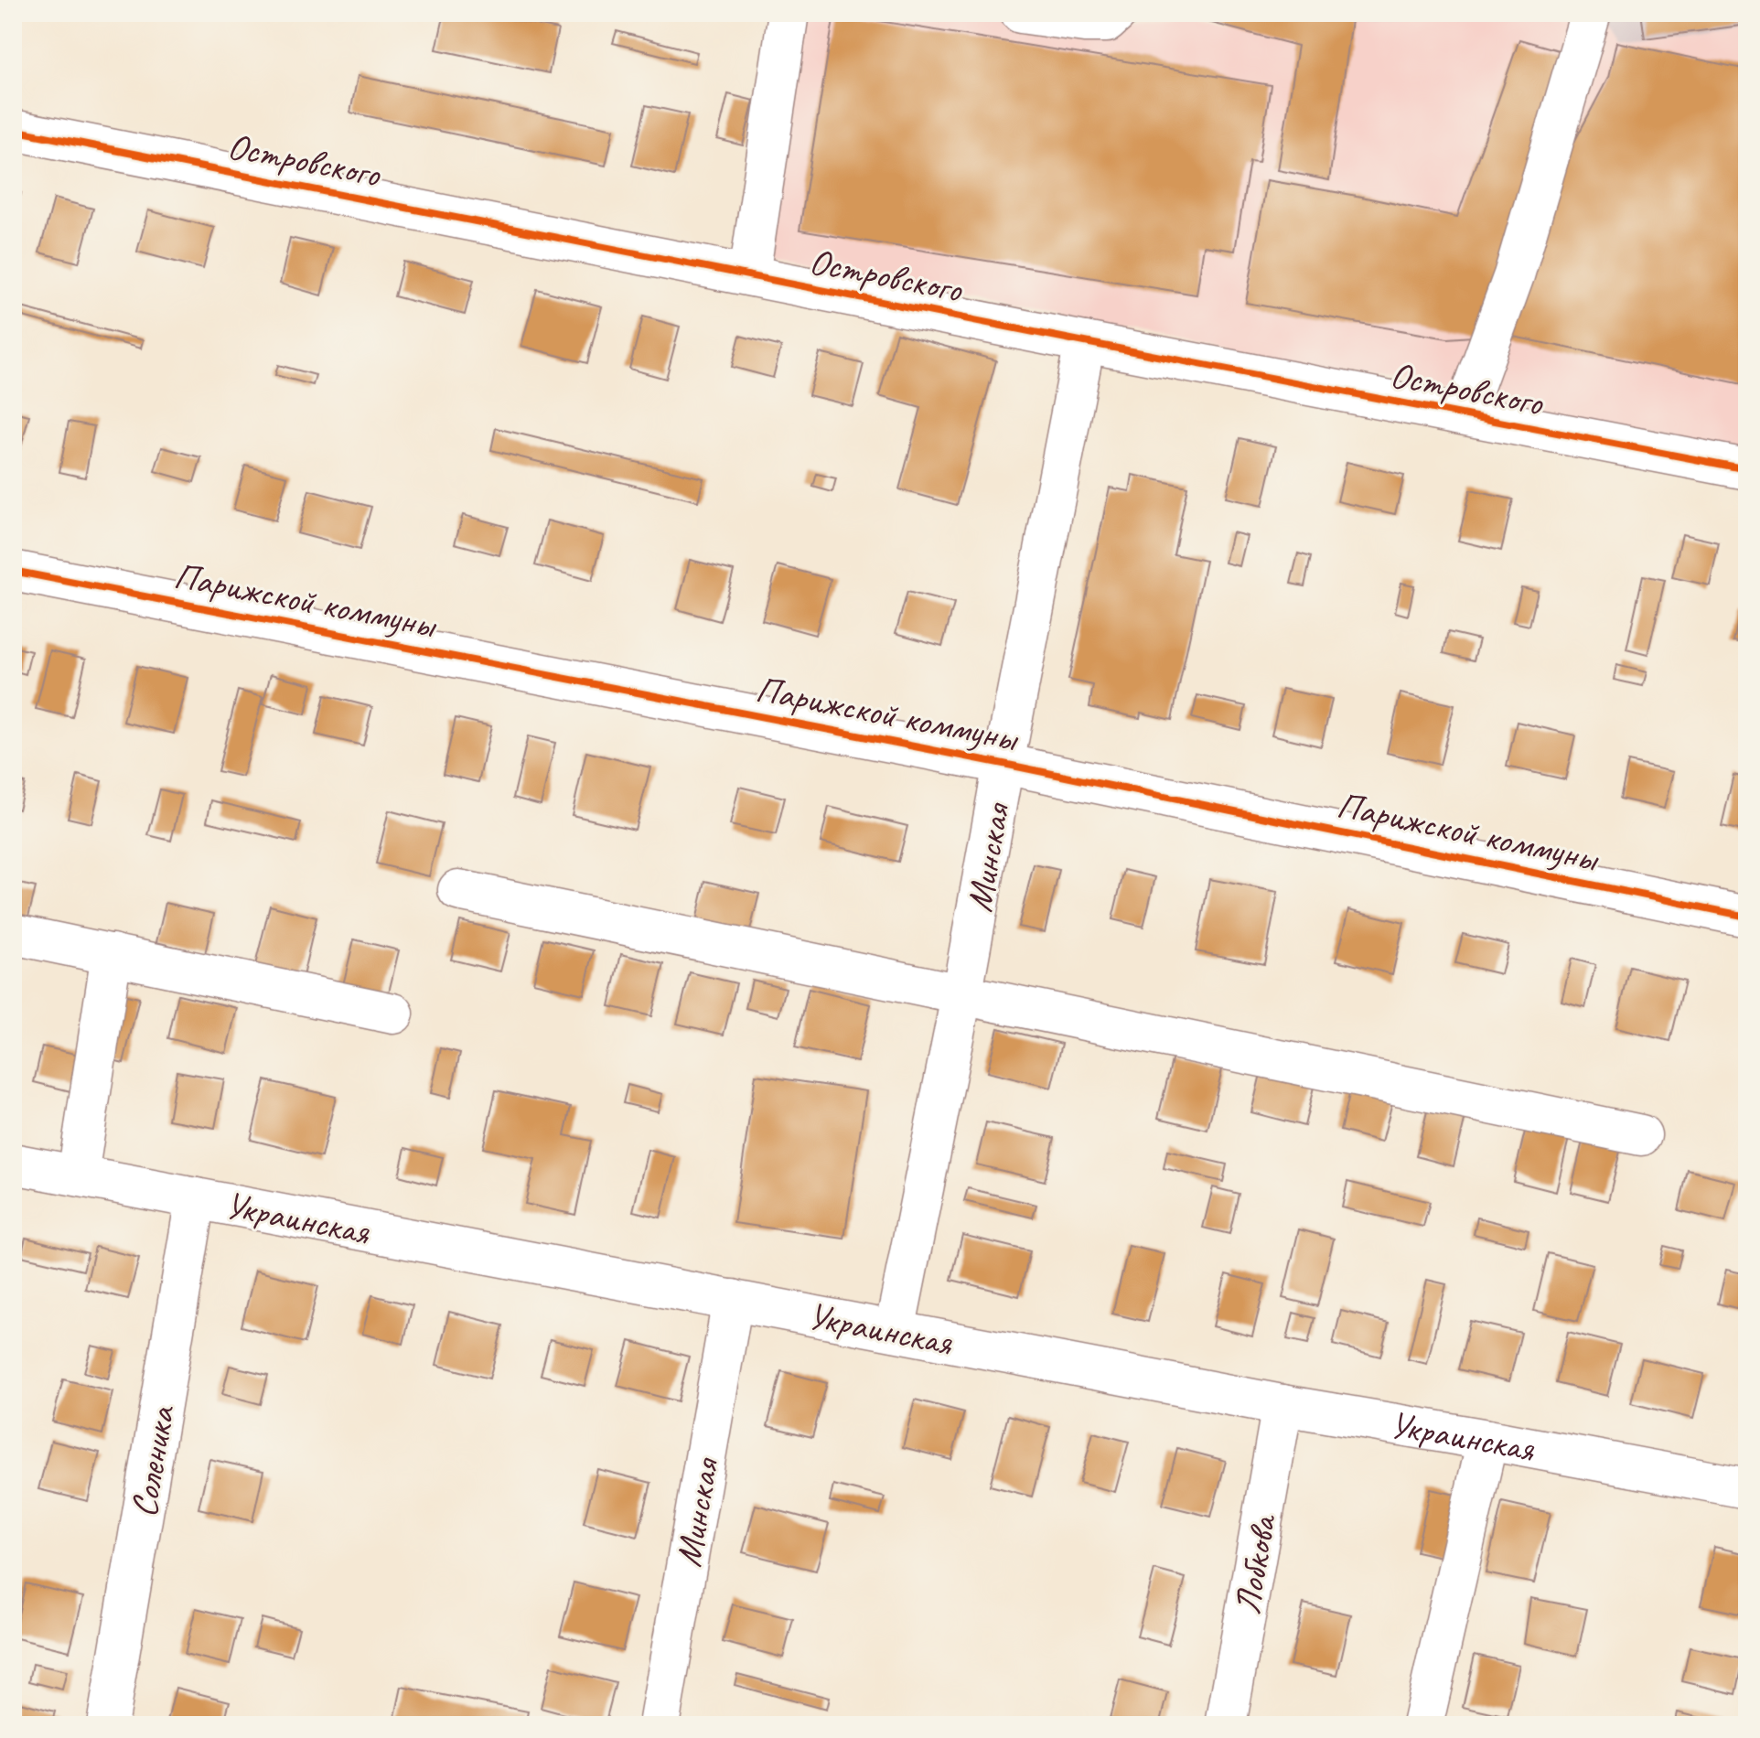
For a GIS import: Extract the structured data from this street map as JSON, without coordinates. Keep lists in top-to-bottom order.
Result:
{
  "streets": {
    "street": [
      "Островского",
      "Парижской коммуны",
      "Минская",
      "Украинская",
      "Соленика",
      "Лобкова"
    ]
  },
  "crossings": [
    ["Островского", "Минская"],
    ["Парижской коммуны", "Минская"],
    ["Минская", "Украинская"],
    ["Украинская", "Соленика"],
    ["Украинская", "Лобкова"]
  ]
}
